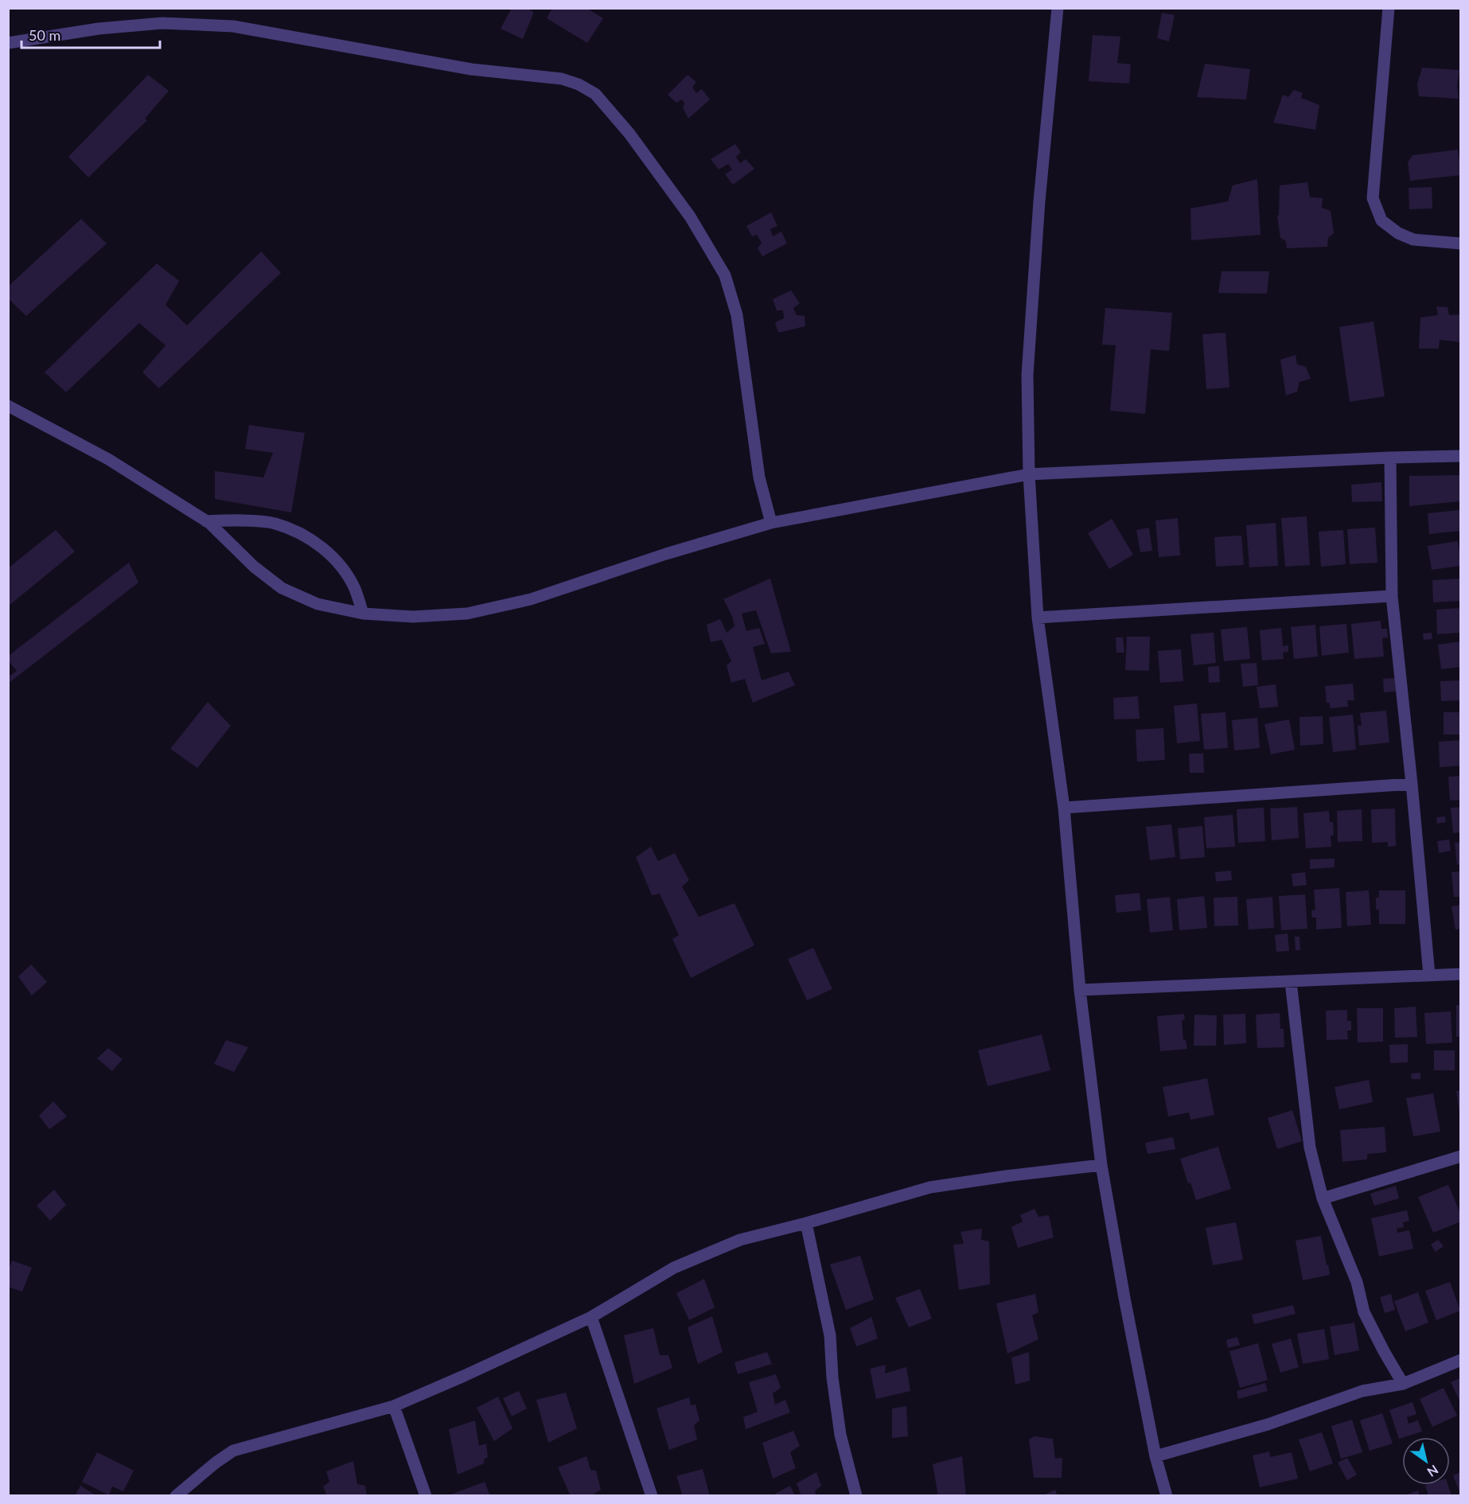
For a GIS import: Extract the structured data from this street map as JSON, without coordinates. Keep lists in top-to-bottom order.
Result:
{
  "scale_bar": "50 m",
  "north": "bottom right"
}
